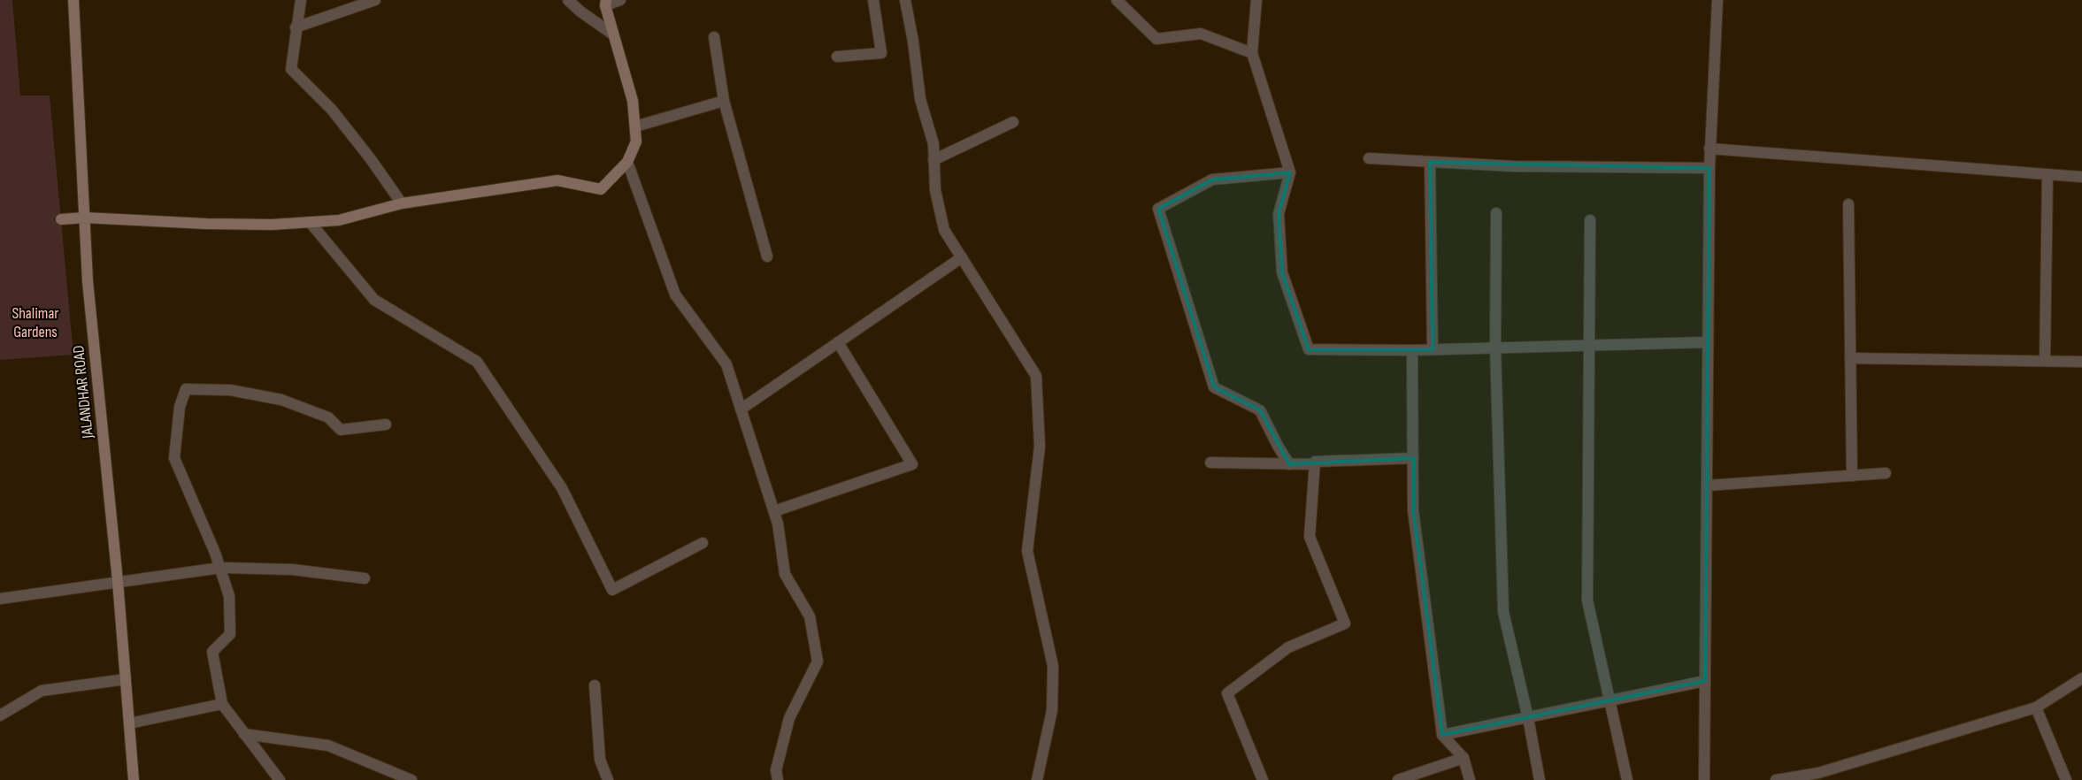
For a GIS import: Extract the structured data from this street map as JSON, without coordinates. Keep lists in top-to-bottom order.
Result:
{
  "streets": {
    "main road": ["JALANDHAR ROAD"]
  },
  "parks": ["Shalimar Gardens"]
}
